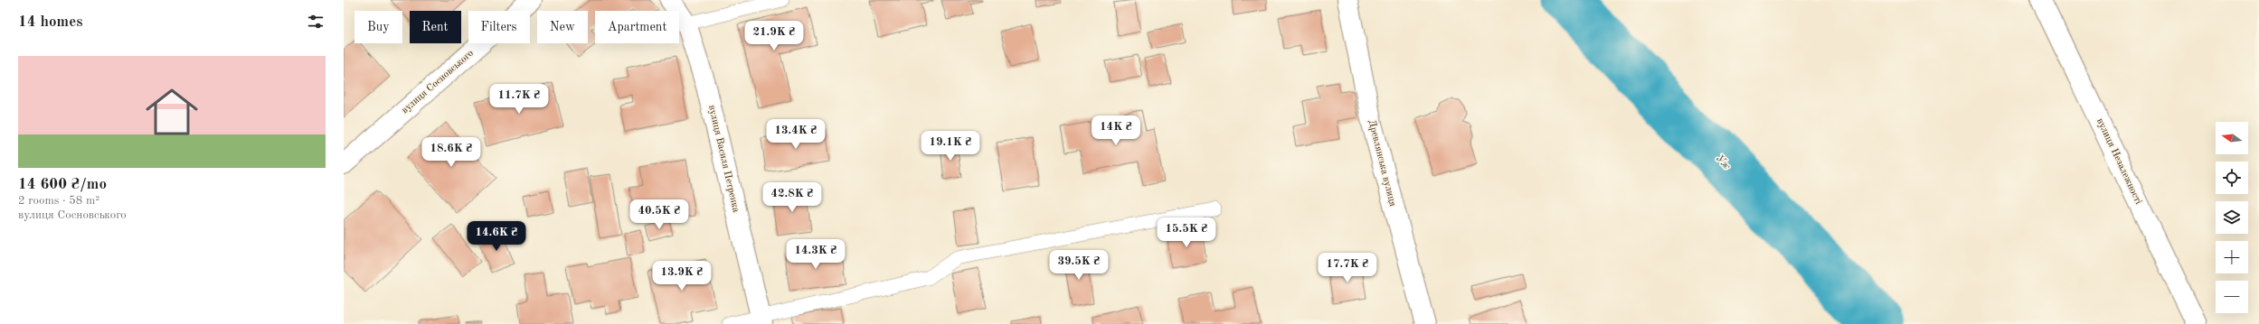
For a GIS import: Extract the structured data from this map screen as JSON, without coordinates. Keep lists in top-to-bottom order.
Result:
{
  "streets": {
    "street": [
      "вулиця Сосновського",
      "вулиця Василя Петренка",
      "вулиця Незалежності",
      "Древлянська вулиця"
    ]
  },
  "water": ["Уж"],
  "north": "left",
  "page": {
    "heading": "14 homes",
    "chip": [
      "Buy",
      "Rent",
      "Filters",
      "New",
      "Apartment"
    ],
    "price": [
      "21.9K ₴",
      "11.7K ₴",
      "14K ₴",
      "13.4K ₴",
      "19.1K ₴",
      "18.6K ₴",
      "42.8K ₴",
      "40.5K ₴",
      "15.5K ₴",
      "14.6K ₴",
      "14.3K ₴",
      "39.5K ₴",
      "17.7K ₴",
      "13.9K ₴"
    ],
    "list": [
      {
        "name": "14 600 ₴/mo",
        "note": "2 rooms · 58 m² · вулиця Сосновського"
      }
    ],
    "map_buttons": ["+", "−"]
  }
}
